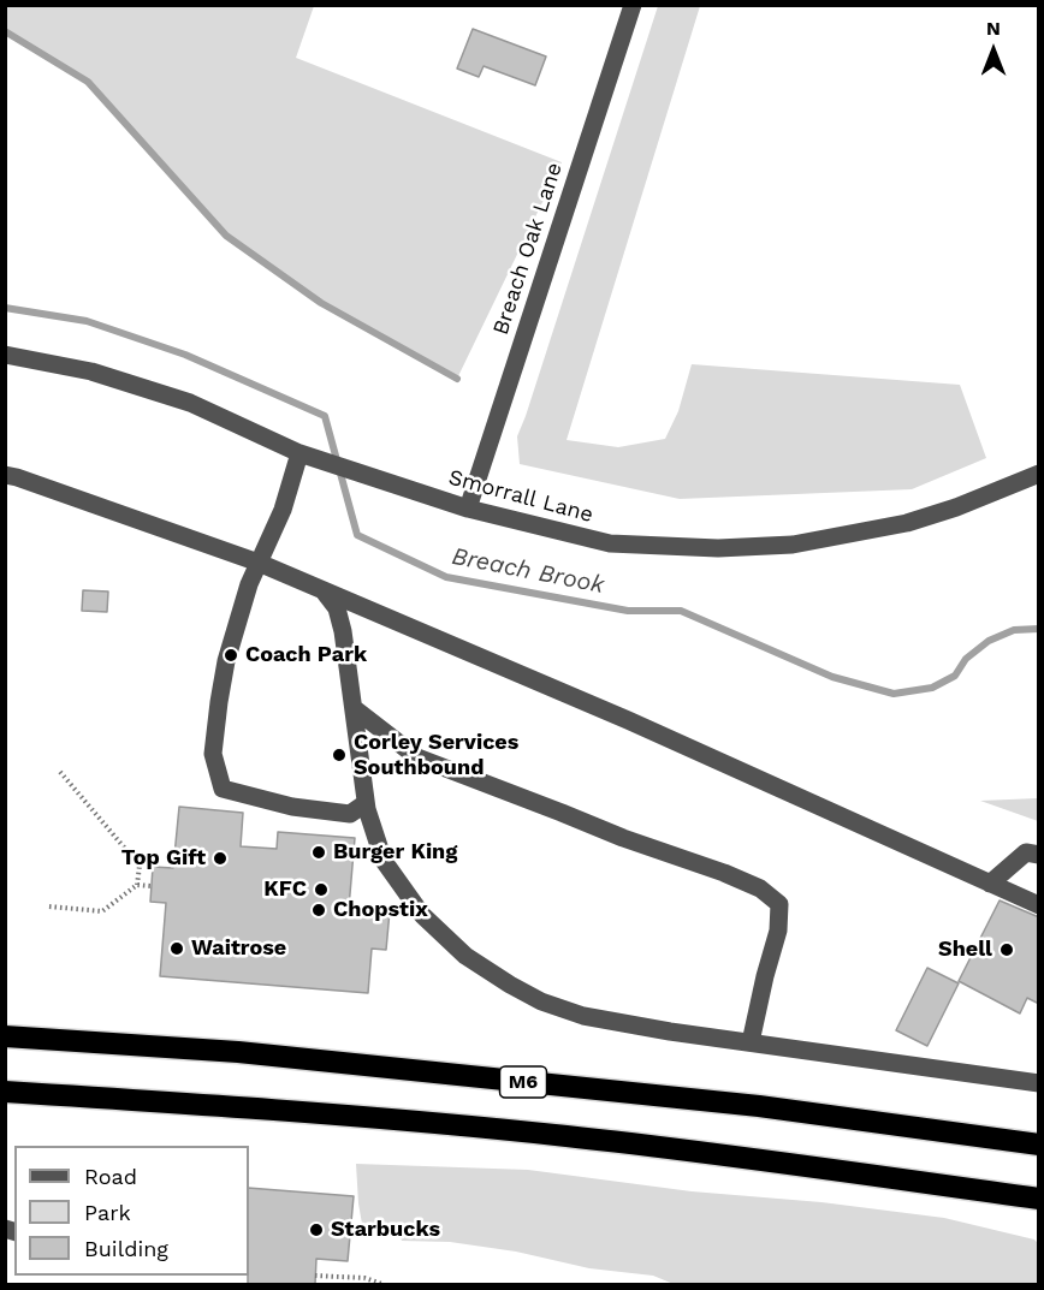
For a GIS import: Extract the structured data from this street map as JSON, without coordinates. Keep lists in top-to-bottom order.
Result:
{
  "streets": {
    "highway": ["M6"],
    "street": ["Breach Oak Lane", "Smorrall Lane"]
  },
  "crossings": [
    ["Breach Oak Lane", "Smorrall Lane"]
  ],
  "water": ["Breach Brook"],
  "places": [
    "Coach Park",
    "Corley Services Southbound",
    "Burger King",
    "Top Gift",
    "KFC",
    "Chopstix",
    "Waitrose",
    "Shell",
    "Starbucks"
  ],
  "legend": ["Road", "Park", "Building"],
  "north": "top"
}
